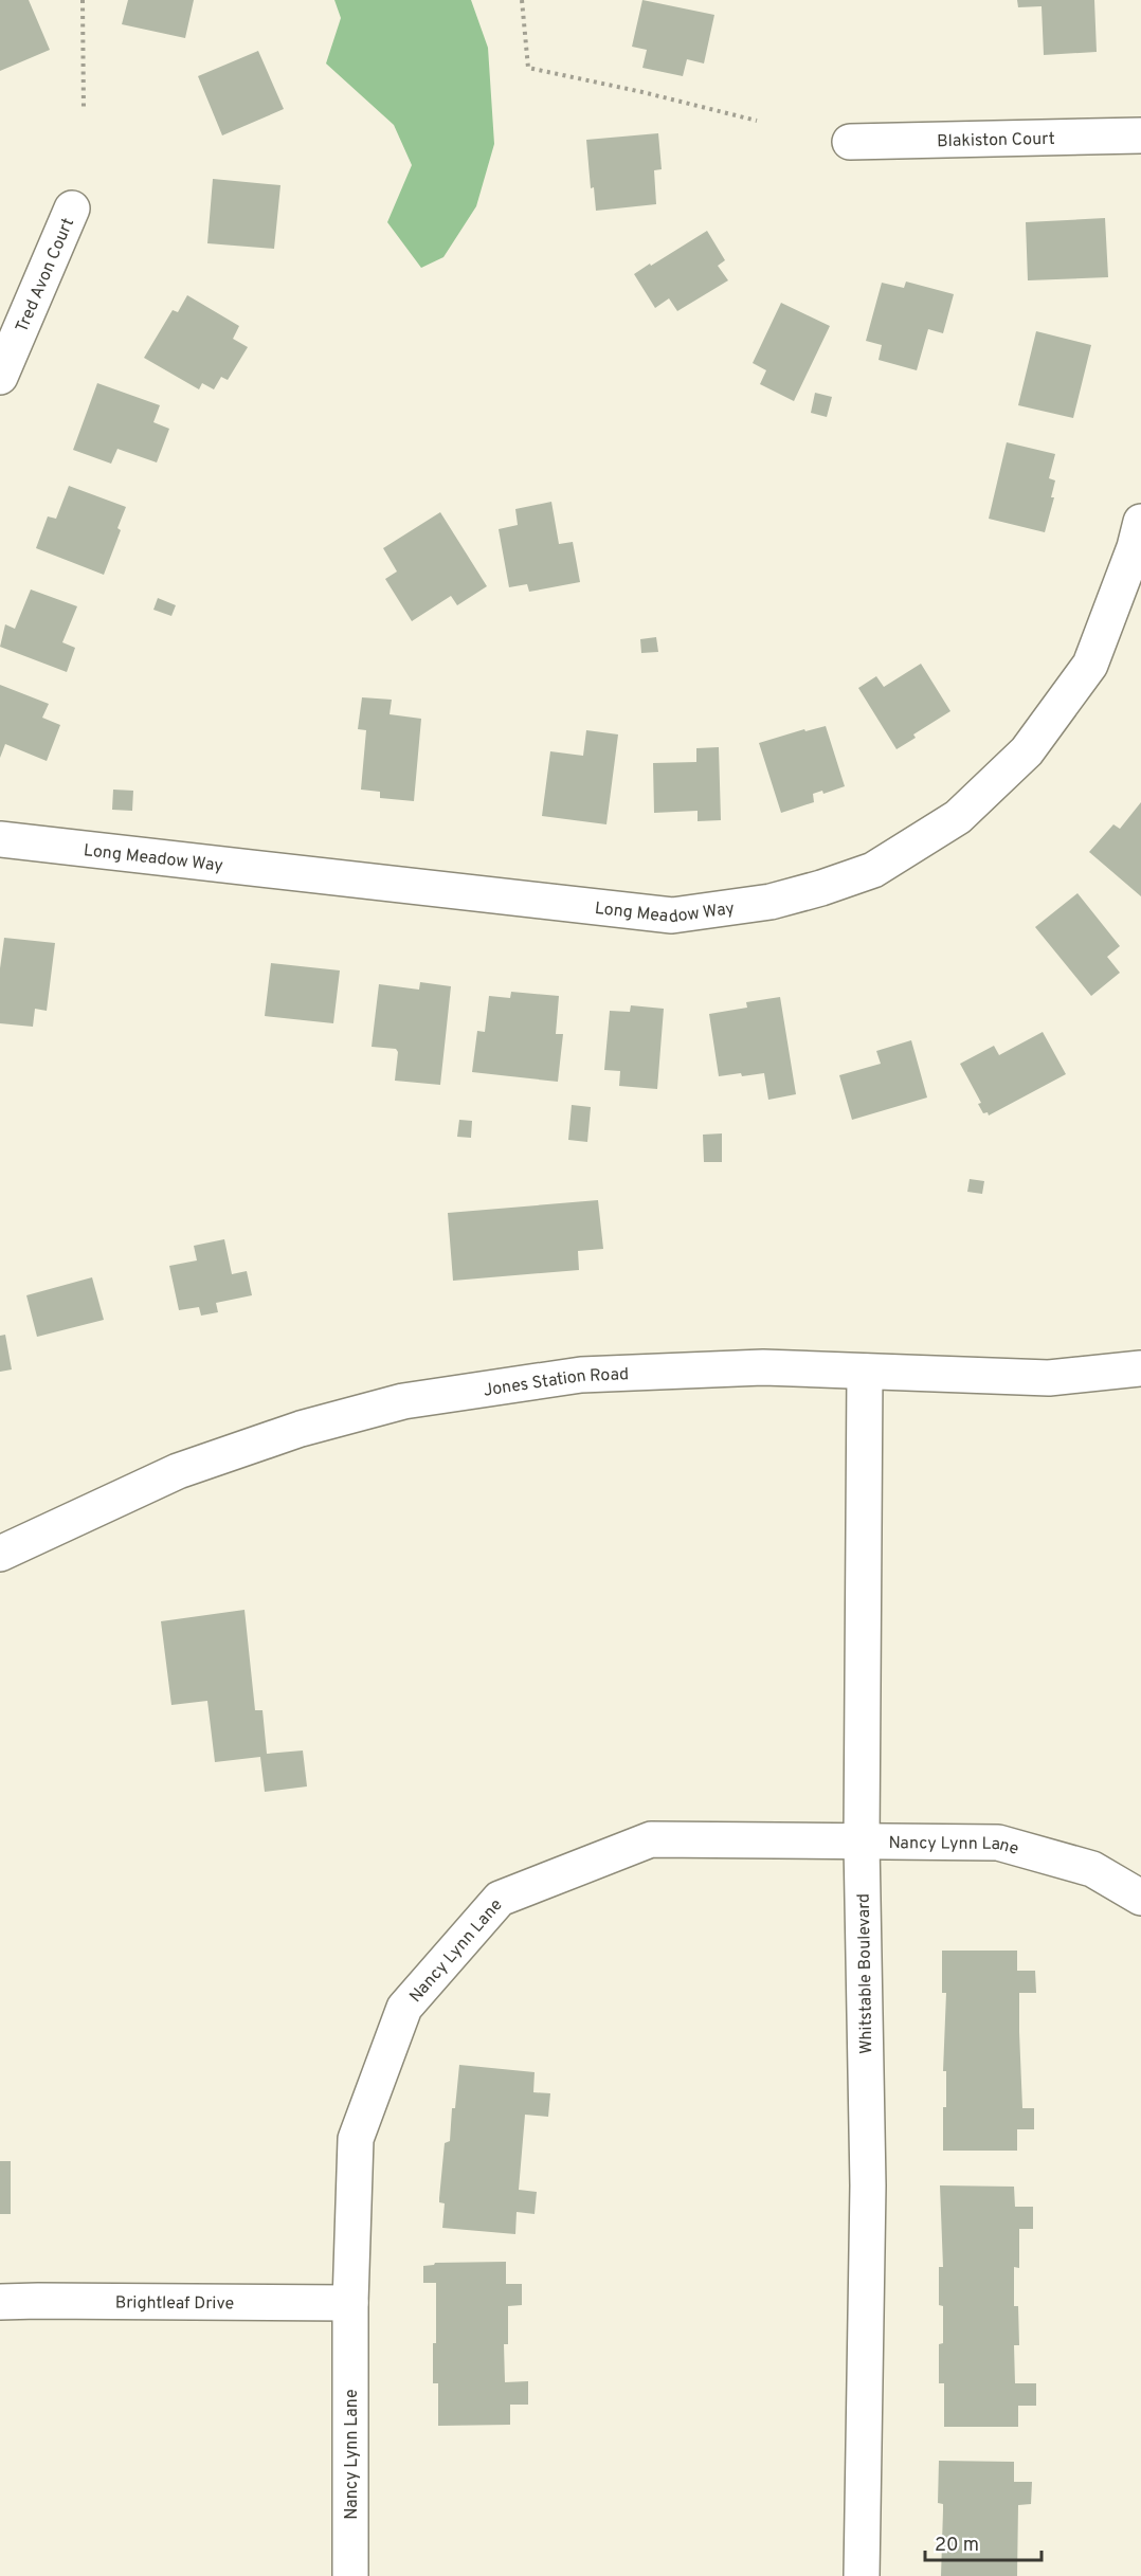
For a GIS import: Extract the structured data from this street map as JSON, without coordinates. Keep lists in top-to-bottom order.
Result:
{
  "streets": {
    "street": [
      "Blakiston Court",
      "Tred Avon Court",
      "Long Meadow Way",
      "Jones Station Road",
      "Nancy Lynn Lane",
      "Whitstable Boulevard",
      "Brightleaf Drive"
    ]
  },
  "crossings": [
    ["Jones Station Road", "Whitstable Boulevard"],
    ["Nancy Lynn Lane", "Whitstable Boulevard"],
    ["Nancy Lynn Lane", "Brightleaf Drive"]
  ],
  "scale_bar": "20 m"
}
